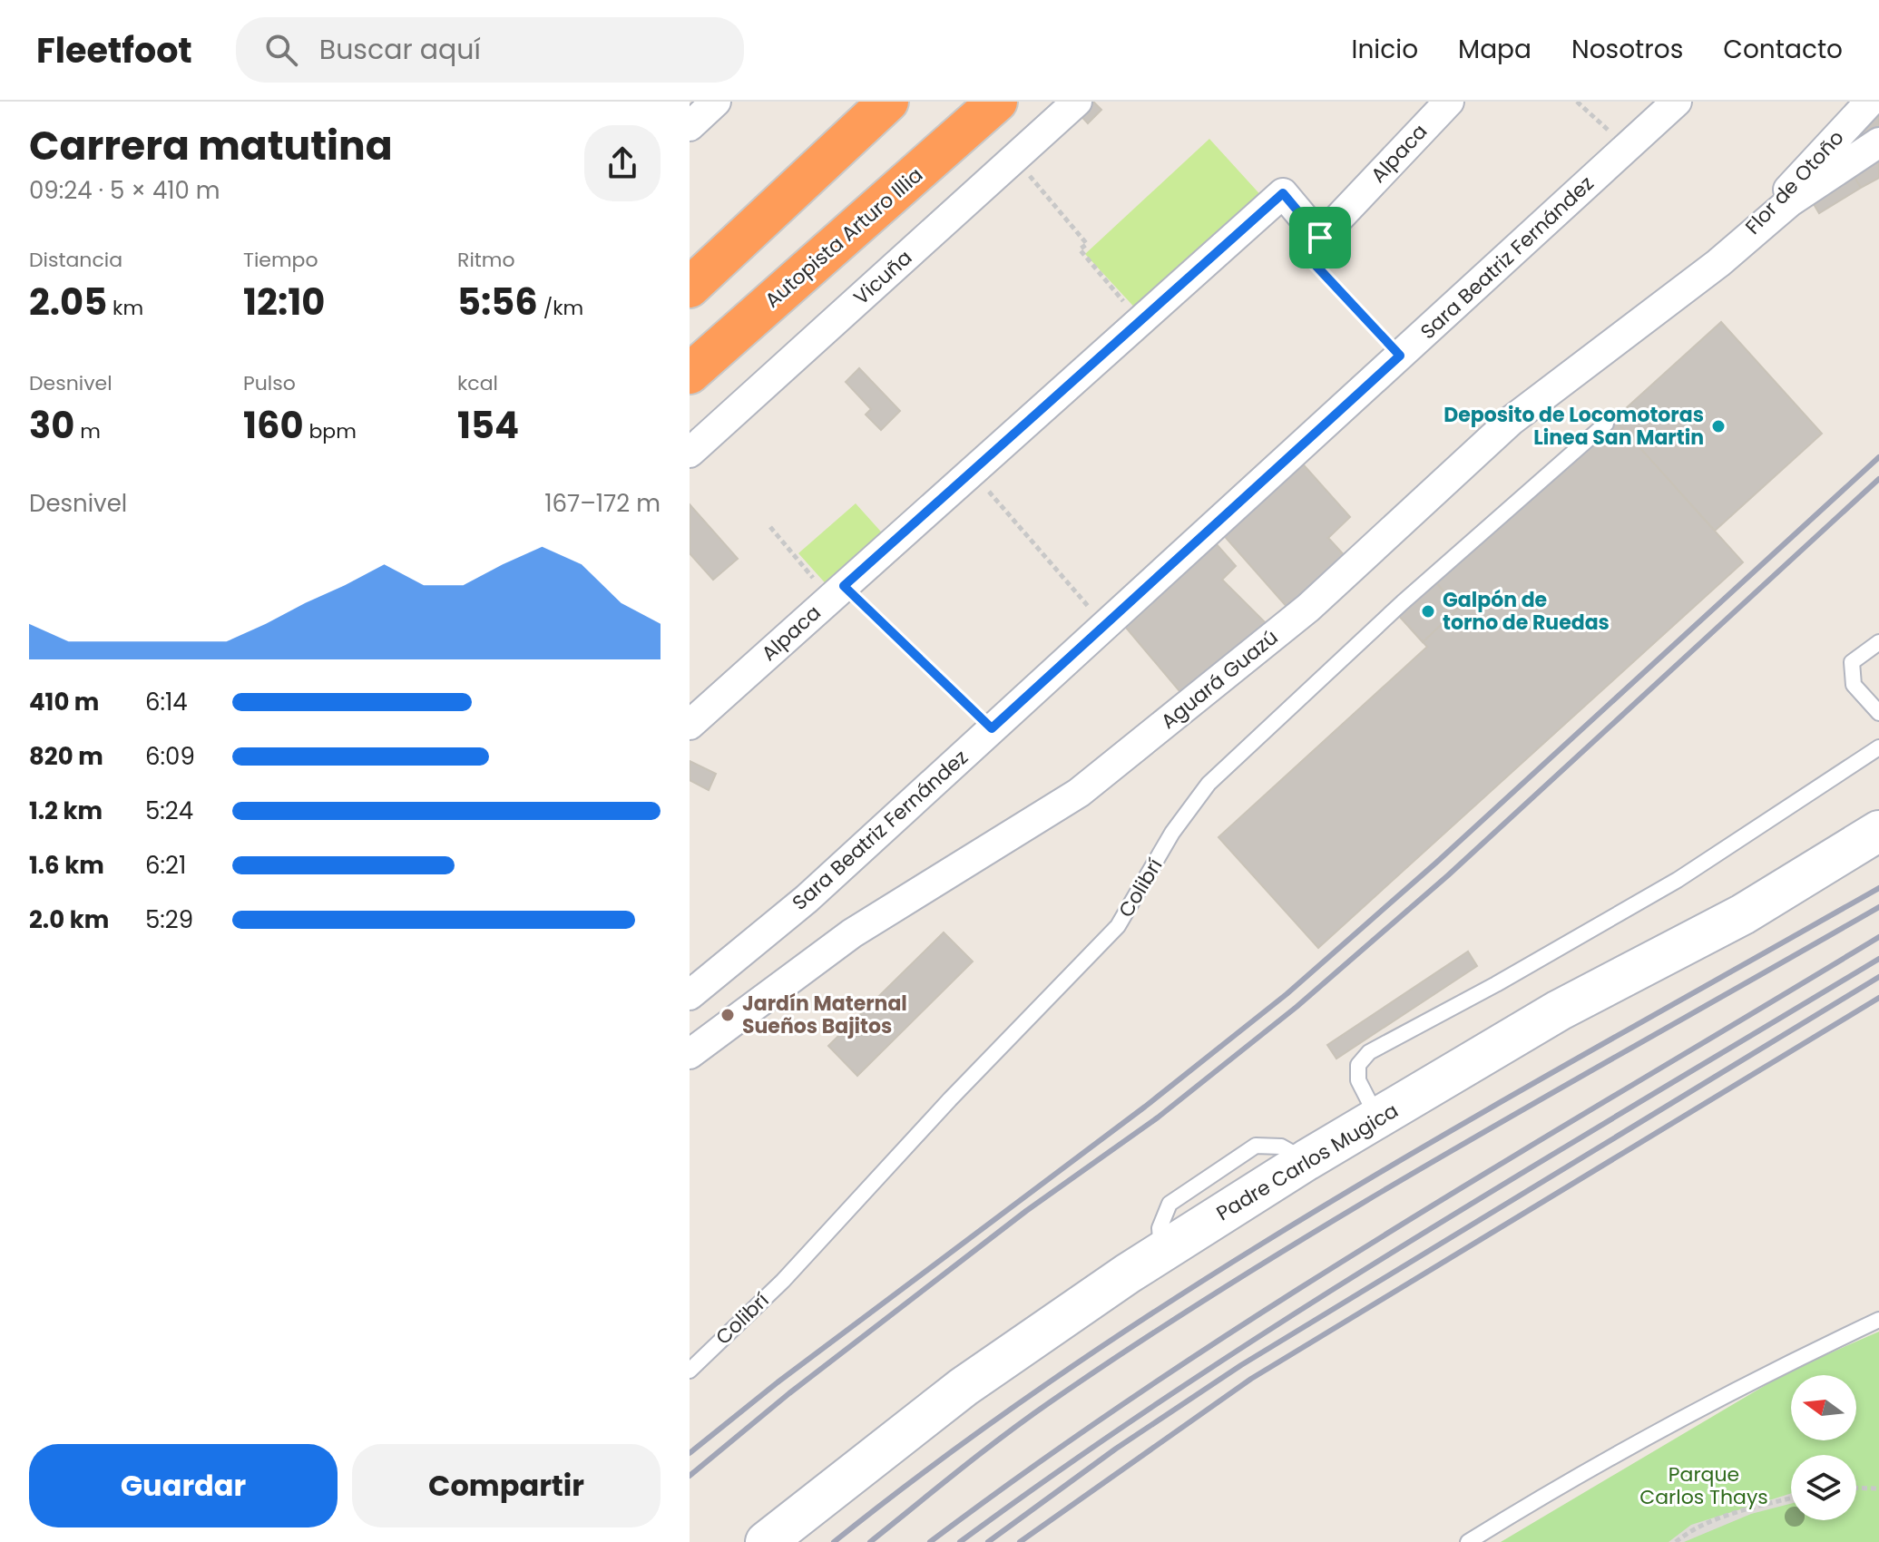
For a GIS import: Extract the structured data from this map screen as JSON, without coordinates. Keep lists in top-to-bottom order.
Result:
{
  "streets": {
    "highway": ["Autopista Arturo Illia"],
    "street": [
      "Alpaca",
      "Flor de Otoño",
      "Sara Beatriz Fernández",
      "Vicuña",
      "Aguará Guazú",
      "Padre Carlos Mugica"
    ],
    "lane": ["Colibrí"]
  },
  "crossings": [
    ["Flor de Otoño", "Aguará Guazú"]
  ],
  "parks": ["Parque Carlos Thays"],
  "places": ["Deposito de Locomotoras Linea San Martin", "Galpón de torno de Ruedas", "Jardín Maternal Sueños Bajitos"],
  "north": "left",
  "page": {
    "header": "Fleetfoot",
    "search": "Buscar aquí",
    "nav": [
      "Inicio",
      "Mapa",
      "Nosotros",
      "Contacto"
    ],
    "heading": ["Carrera matutina", "09:24 · 5 × 410 m"],
    "stats": [
      ["Distancia", "2.05 km"],
      ["Tiempo", "12:10"],
      ["Ritmo", "5:56 /km"],
      ["Desnivel", "30 m"],
      ["Pulso", "160 bpm"],
      ["kcal", "154"]
    ],
    "chart": ["Desnivel", "167–172 m"],
    "list": [
      {
        "name": "410 m",
        "note": "6:14"
      },
      {
        "name": "820 m",
        "note": "6:09"
      },
      {
        "name": "1.2 km",
        "note": "5:24"
      },
      {
        "name": "1.6 km",
        "note": "6:21"
      },
      {
        "name": "2.0 km",
        "note": "5:29"
      }
    ],
    "buttons": ["Guardar", "Compartir"]
  }
}
